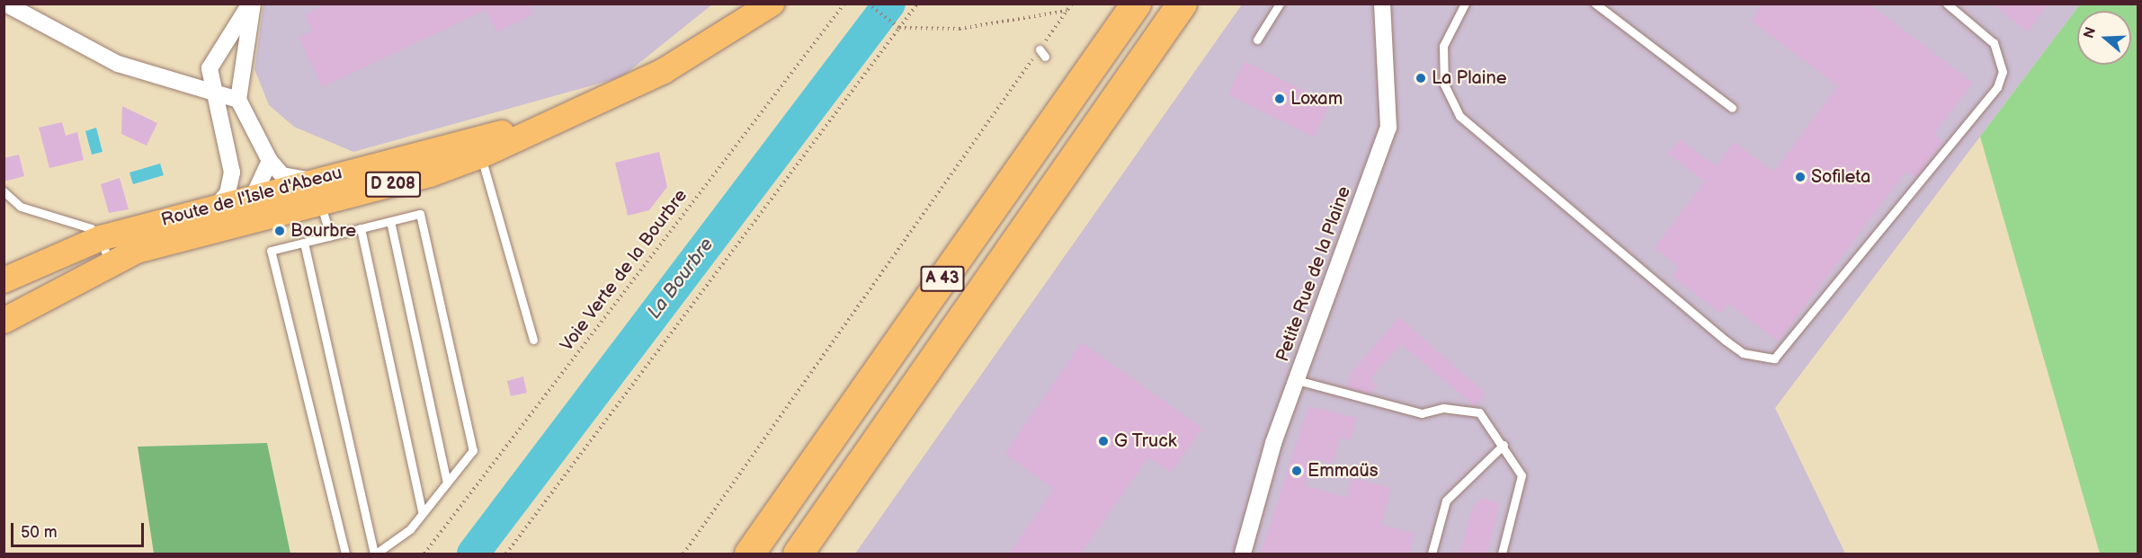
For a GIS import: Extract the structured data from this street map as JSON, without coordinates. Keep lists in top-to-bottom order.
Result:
{
  "streets": {
    "highway": ["A 43"],
    "main road": ["D 208", "Route de l'Isle d'Abeau"],
    "street": ["Petite Rue de la Plaine"],
    "path": ["Voie Verte de la Bourbre"]
  },
  "water": ["La Bourbre"],
  "places": [
    "La Plaine",
    "Loxam",
    "Sofileta",
    "Bourbre",
    "G Truck",
    "Emmaüs"
  ],
  "scale_bar": "50 m",
  "north": "left"
}
